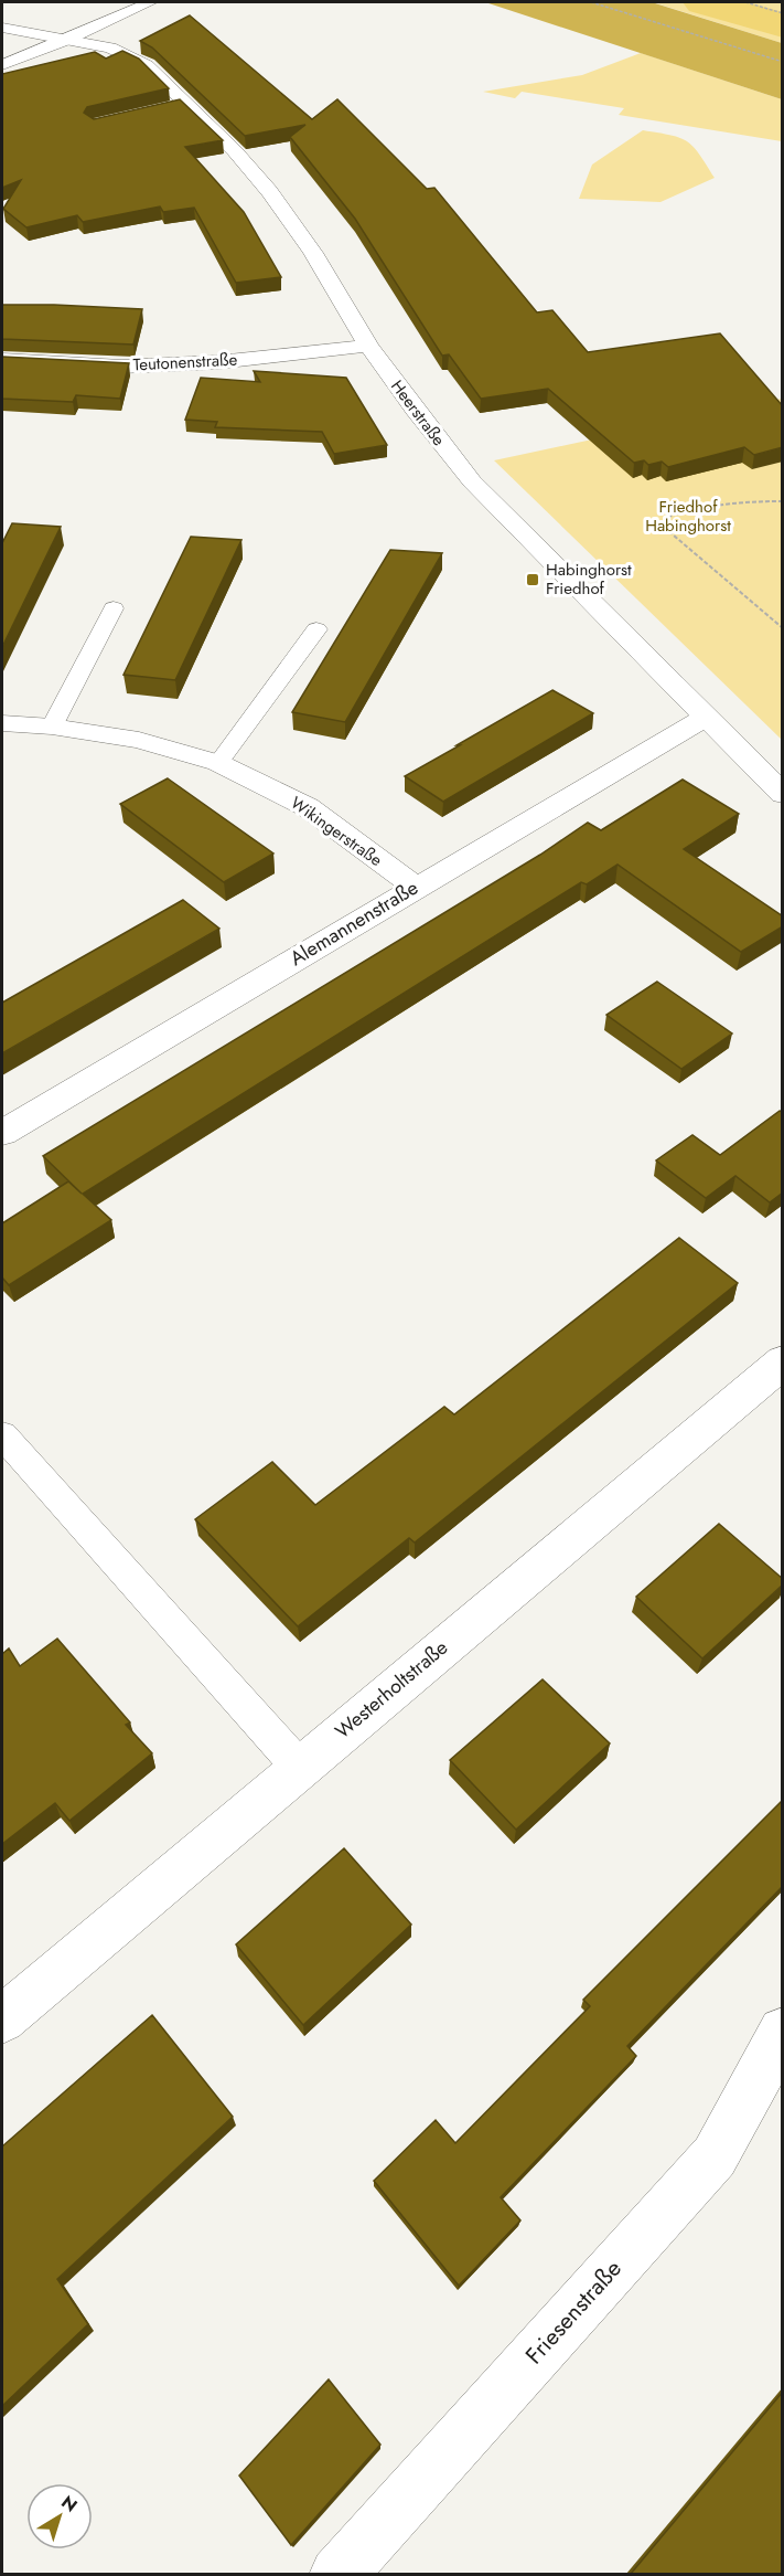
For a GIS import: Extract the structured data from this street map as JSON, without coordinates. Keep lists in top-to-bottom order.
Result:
{
  "streets": {
    "street": [
      "Teutonenstraße",
      "Heerstraße",
      "Wikingerstraße",
      "Alemannenstraße",
      "Westerholtstraße",
      "Friesenstraße"
    ]
  },
  "crossings": [
    ["Teutonenstraße", "Heerstraße"],
    ["Heerstraße", "Alemannenstraße"],
    ["Wikingerstraße", "Alemannenstraße"]
  ],
  "parks": ["Friedhof Habinghorst"],
  "places": {
    "transit": ["Habinghorst Friedhof"]
  },
  "north": "top right"
}
